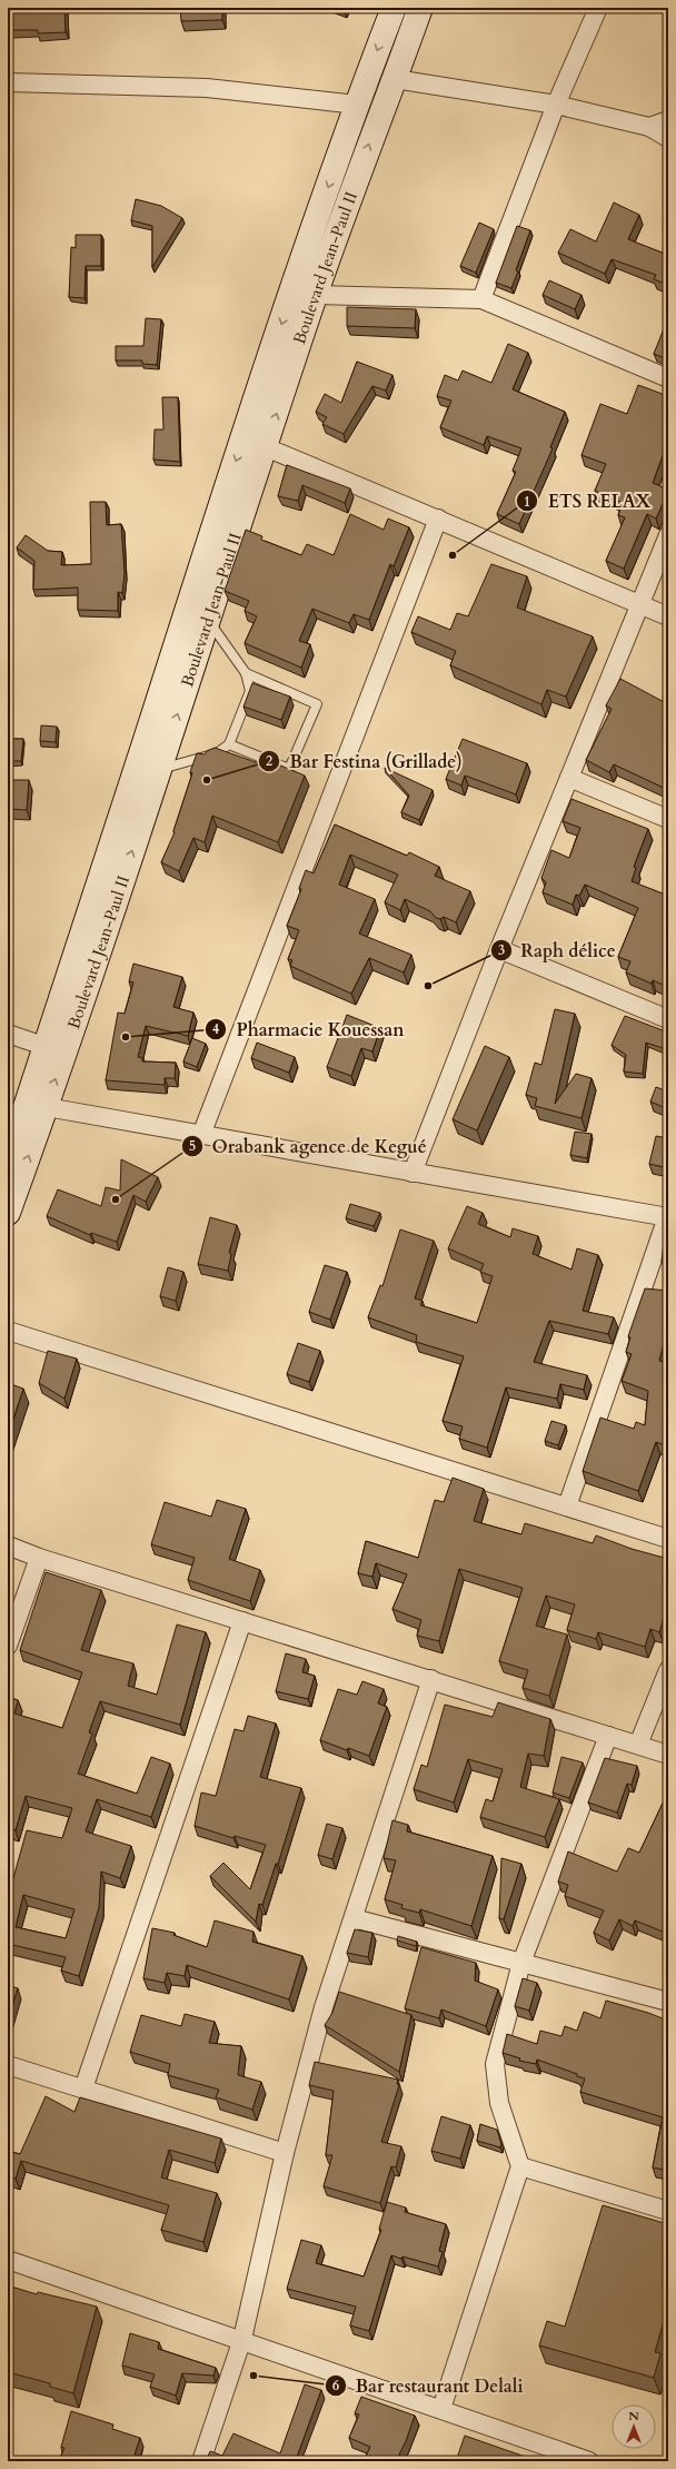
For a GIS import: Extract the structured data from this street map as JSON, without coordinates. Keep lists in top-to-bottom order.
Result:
{
  "streets": {
    "main road": ["Boulevard Jean-Paul II"]
  },
  "places": [
    "ETS RELAX",
    "Bar Festina (Grillade)",
    "Raph délice",
    "Pharmacie Kouessan",
    "Orabank agence de Kegué",
    "Bar restaurant Delali"
  ],
  "north": "top"
}
